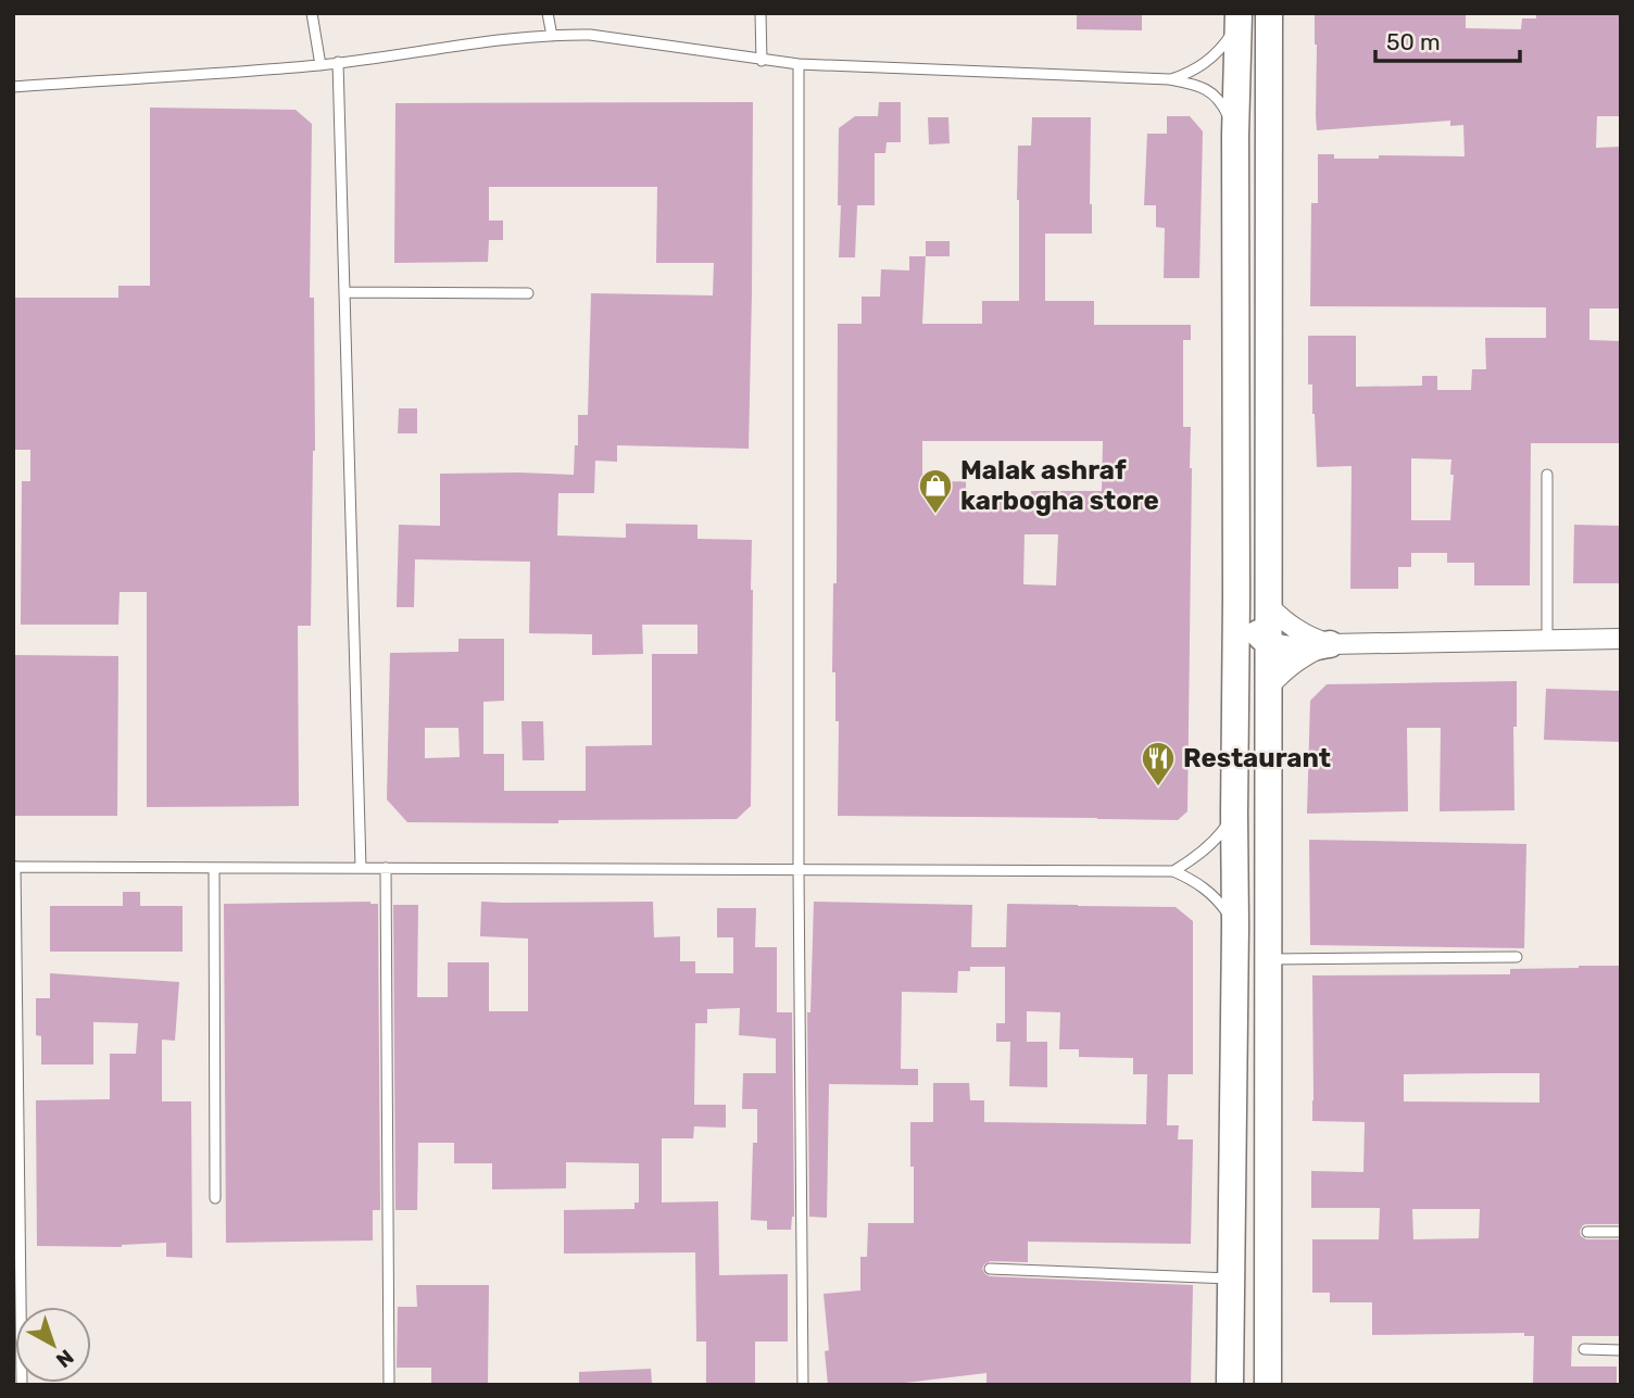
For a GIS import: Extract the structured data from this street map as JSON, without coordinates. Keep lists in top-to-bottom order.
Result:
{
  "places": {
    "shop": ["Malak ashraf karbogha store"],
    "restaurant": ["Restaurant"]
  },
  "scale_bar": "50 m",
  "north": "bottom right"
}
